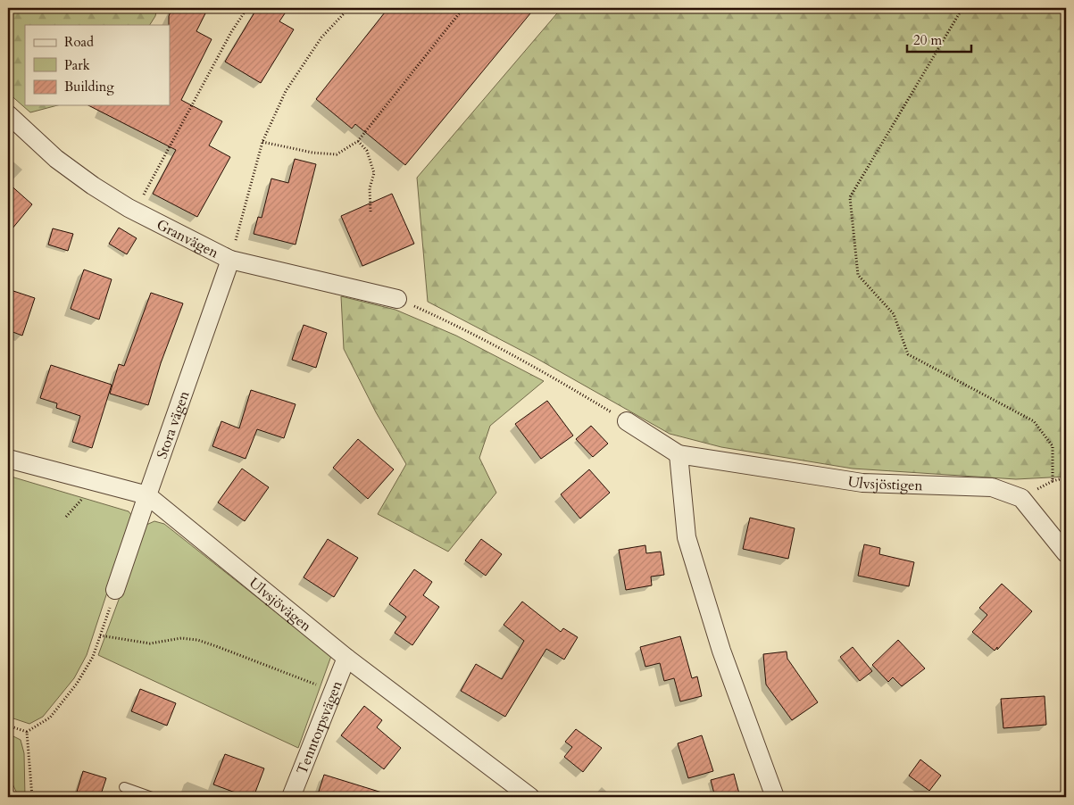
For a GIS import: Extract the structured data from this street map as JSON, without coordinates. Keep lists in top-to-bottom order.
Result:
{
  "streets": {
    "street": [
      "Granvägen",
      "Stora vägen",
      "Ulvsjöstigen",
      "Ulvsjövägen",
      "Tenntorpsvägen"
    ]
  },
  "crossings": [
    ["Granvägen", "Stora vägen"],
    ["Stora vägen", "Ulvsjövägen"],
    ["Ulvsjövägen", "Tenntorpsvägen"]
  ],
  "legend": ["Road", "Park", "Building"],
  "scale_bar": "20 m"
}
